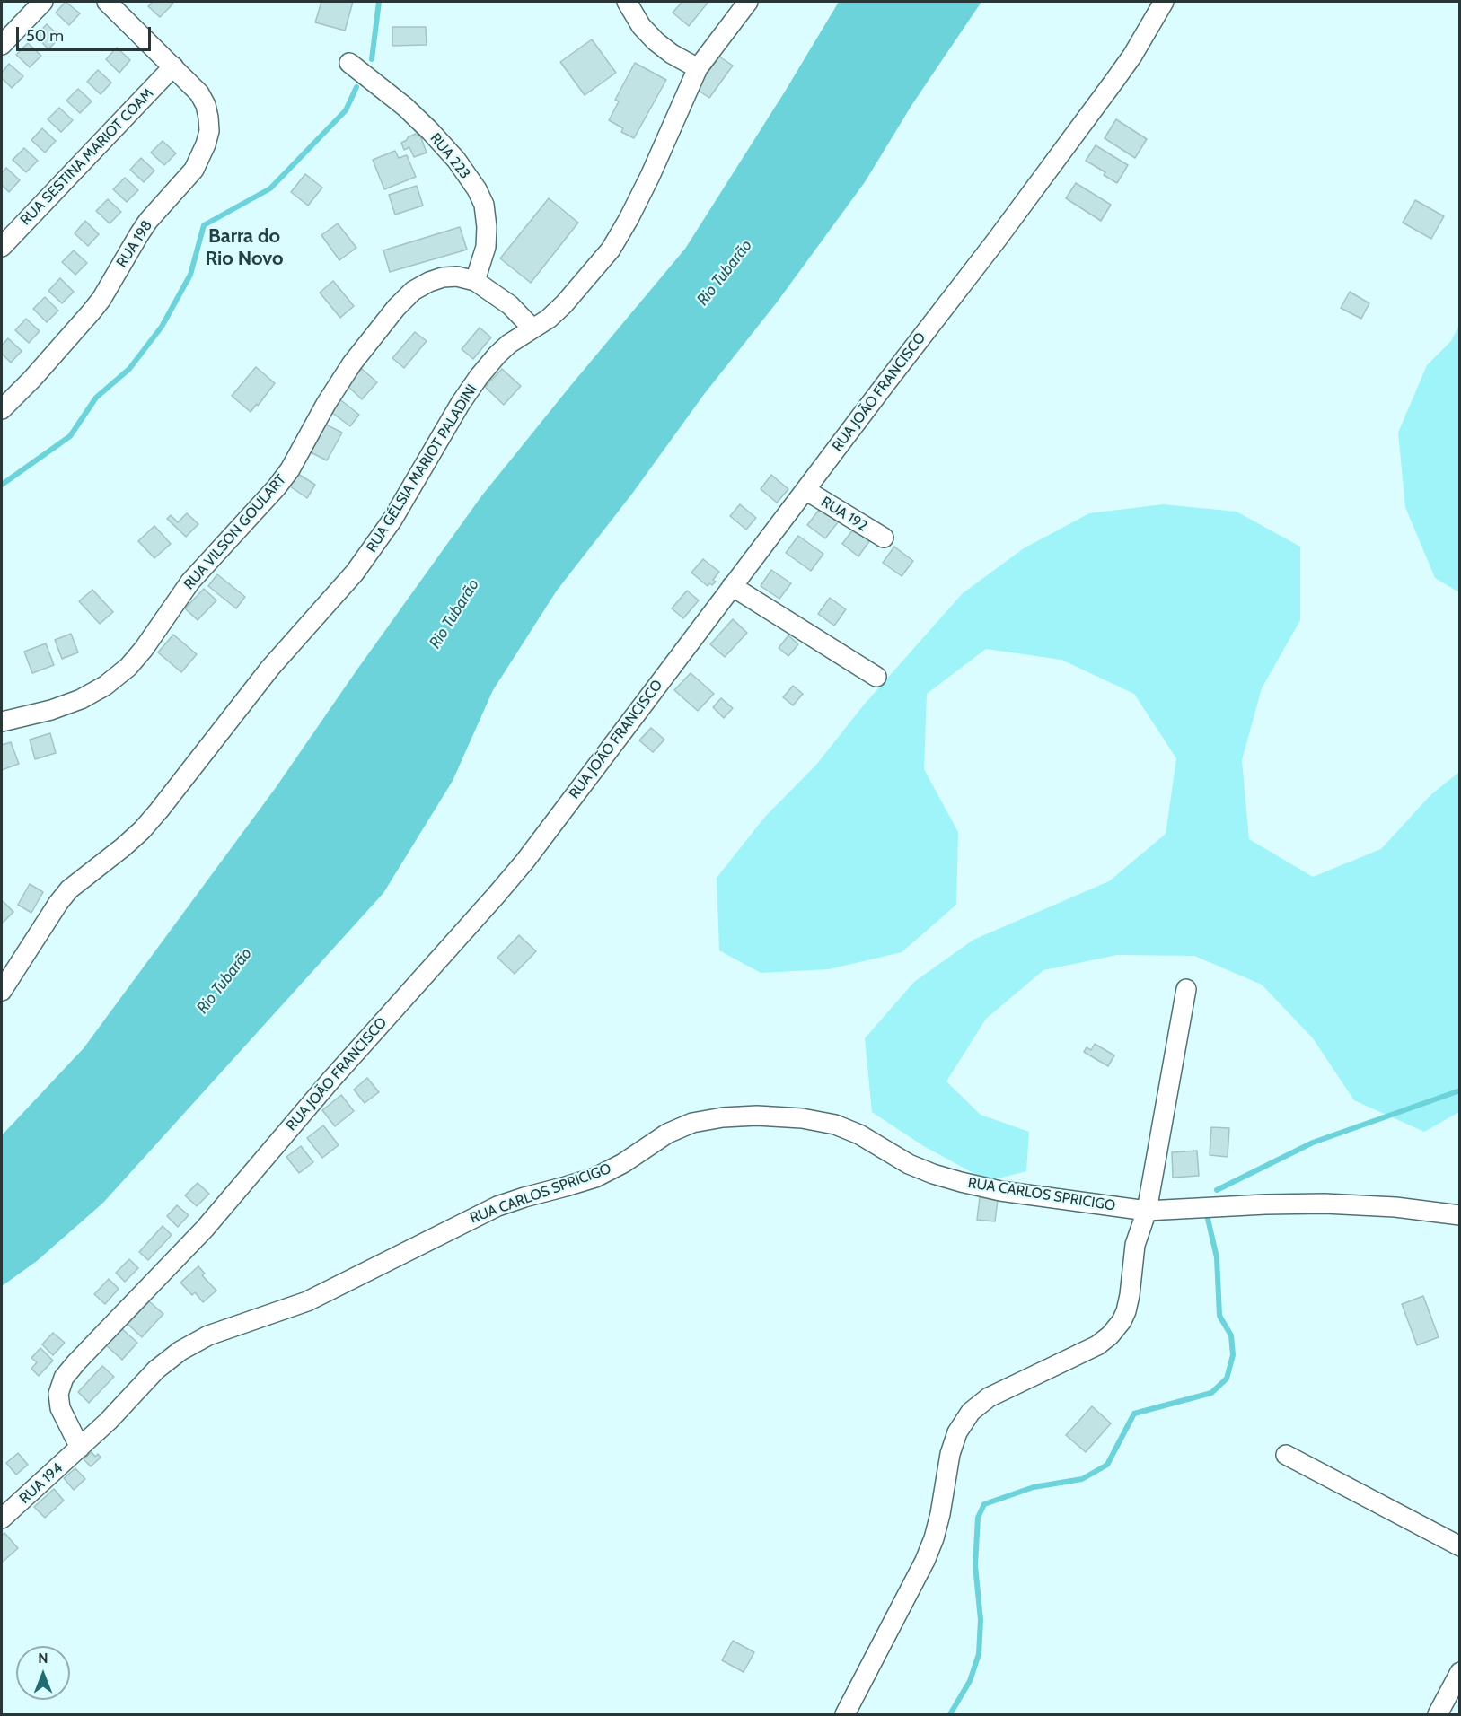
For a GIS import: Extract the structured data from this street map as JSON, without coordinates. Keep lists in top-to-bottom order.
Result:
{
  "streets": {
    "street": [
      "RUA 223",
      "RUA SESTINA MARIOT COAM",
      "RUA 198",
      "RUA JOÃO FRANCISCO",
      "RUA GÉLSIA MARIOT PALADINI",
      "RUA 192",
      "RUA VILSON GOULART",
      "RUA CARLOS SPRICIGO",
      "RUA 194"
    ]
  },
  "crossings": [
    ["RUA 223", "RUA VILSON GOULART"],
    ["RUA SESTINA MARIOT COAM", "RUA 198"],
    ["RUA JOÃO FRANCISCO", "RUA 192"],
    ["RUA JOÃO FRANCISCO", "RUA CARLOS SPRICIGO"],
    ["RUA JOÃO FRANCISCO", "RUA 194"],
    ["RUA GÉLSIA MARIOT PALADINI", "RUA VILSON GOULART"],
    ["RUA CARLOS SPRICIGO", "RUA 194"]
  ],
  "districts": ["Barra do Rio Novo"],
  "water": ["Rio Tubarão"],
  "scale_bar": "50 m",
  "north": "top"
}
